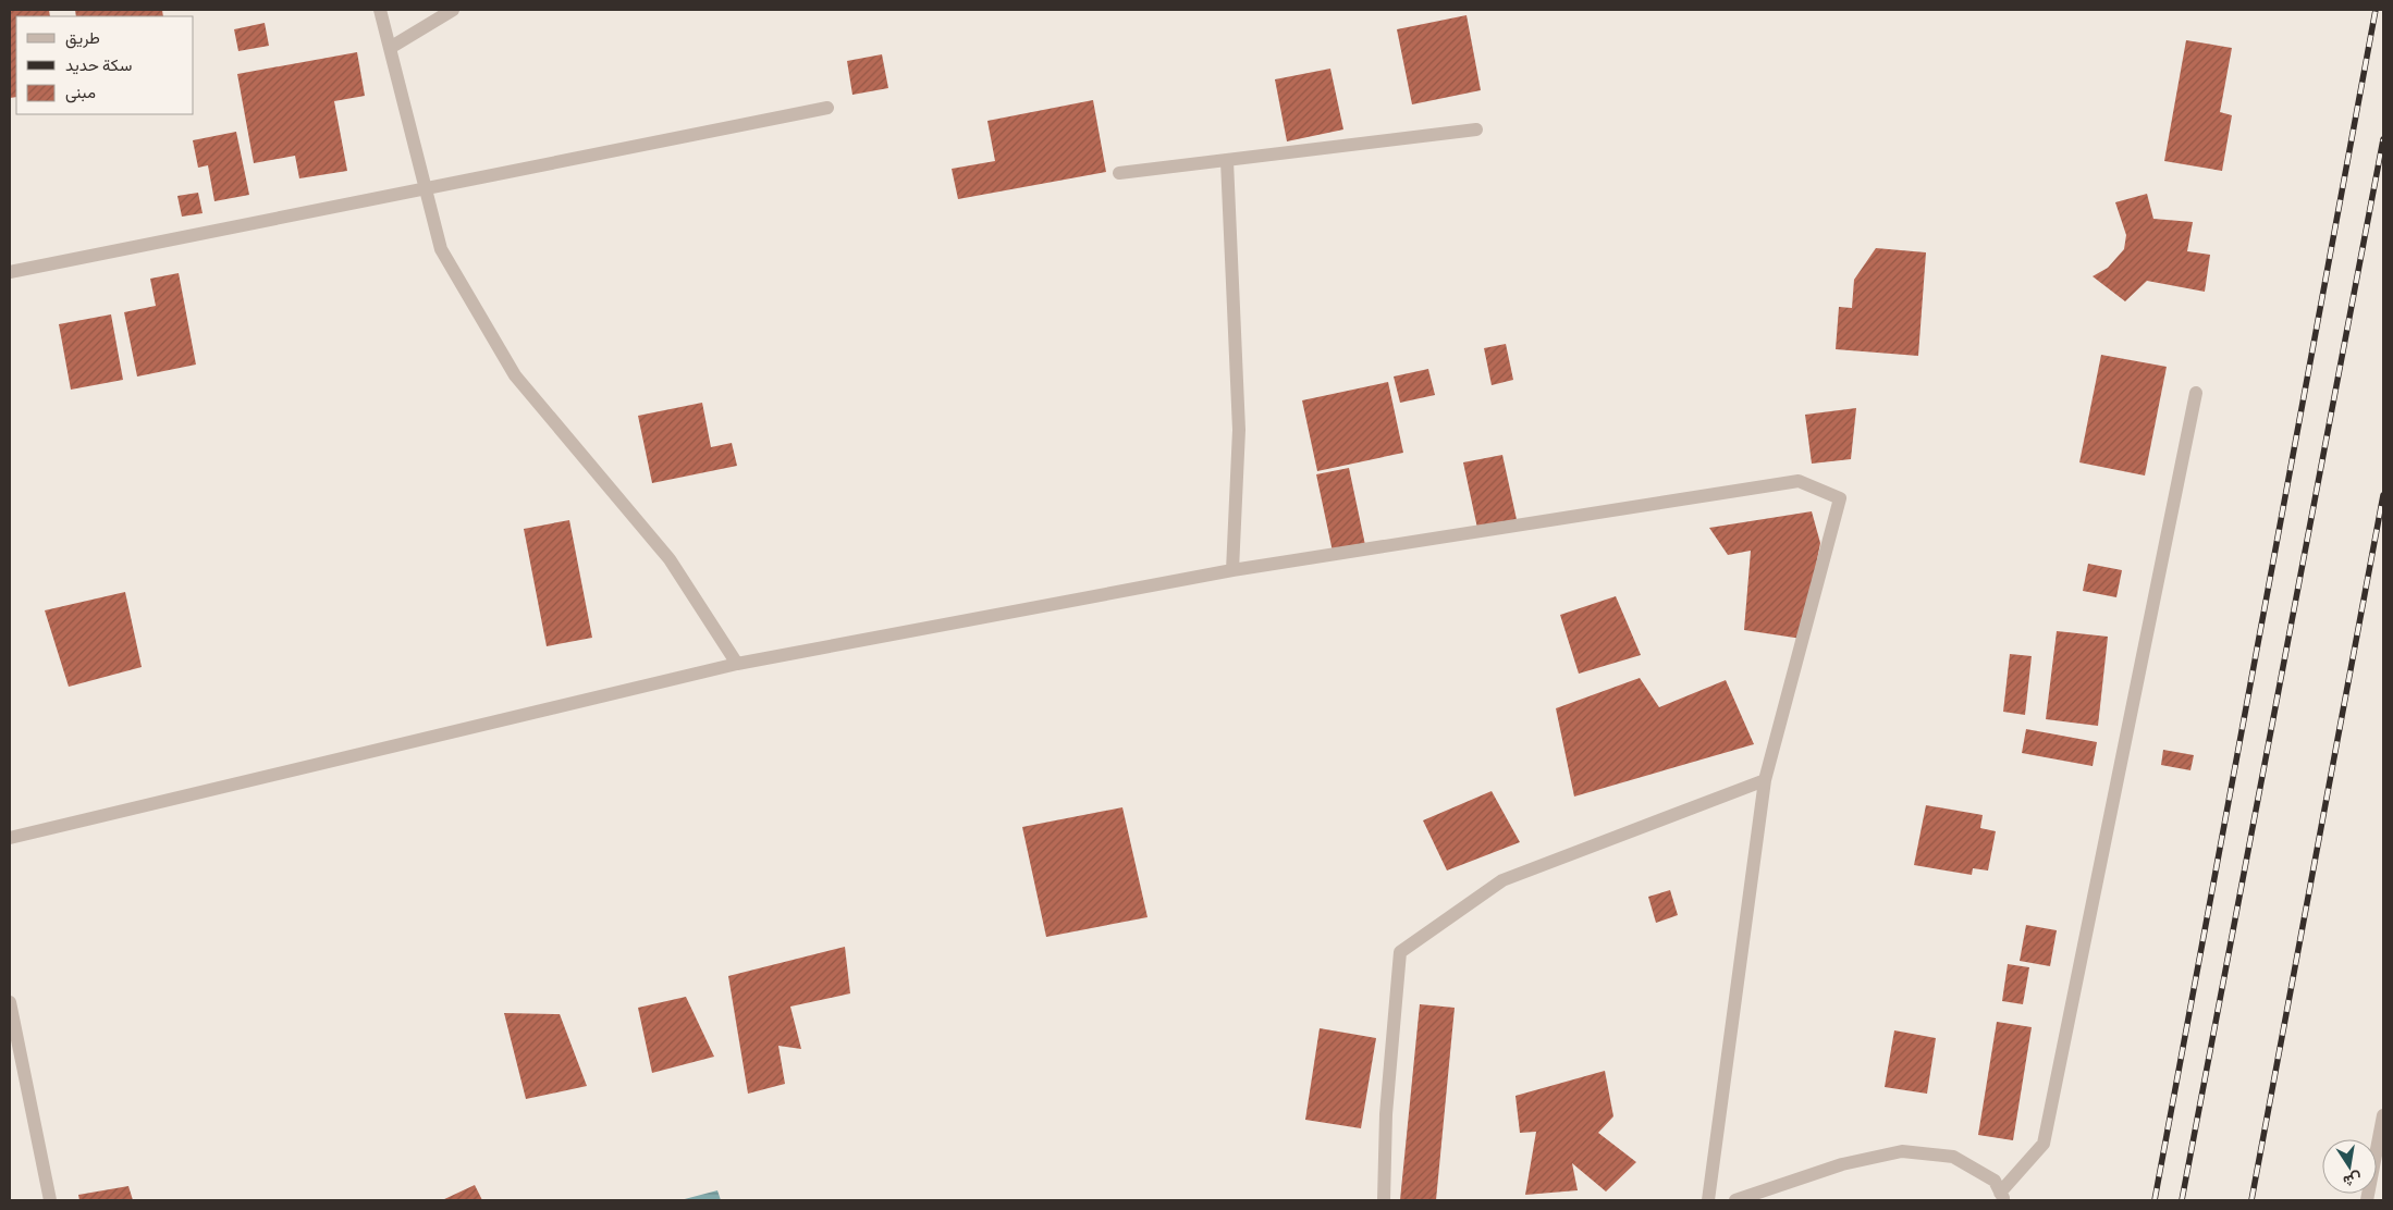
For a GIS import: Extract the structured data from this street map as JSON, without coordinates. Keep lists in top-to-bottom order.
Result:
{
  "legend": ["طريق", "سكة حديد", "مبنى"],
  "north": "bottom"
}
